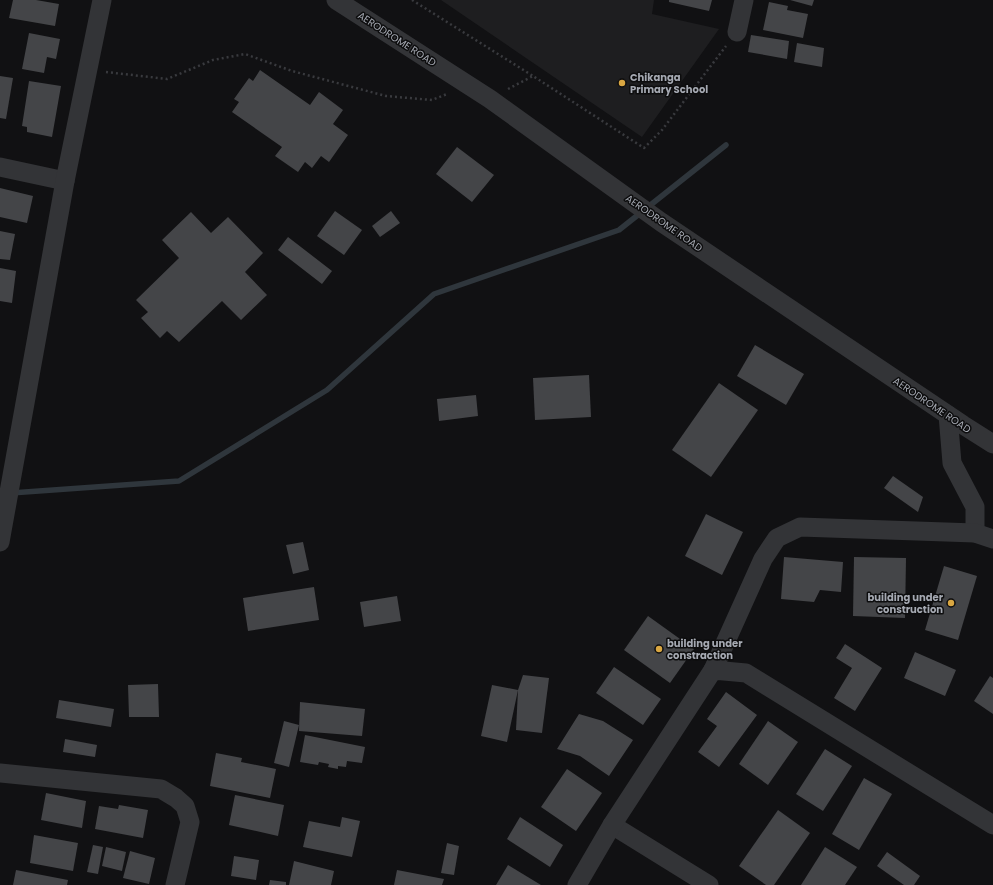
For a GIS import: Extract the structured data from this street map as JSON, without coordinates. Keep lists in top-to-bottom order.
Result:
{
  "streets": {
    "street": ["AERODROME ROAD"]
  },
  "places": ["Chikanga Primary School", "building under construction", "building under constraction"]
}
